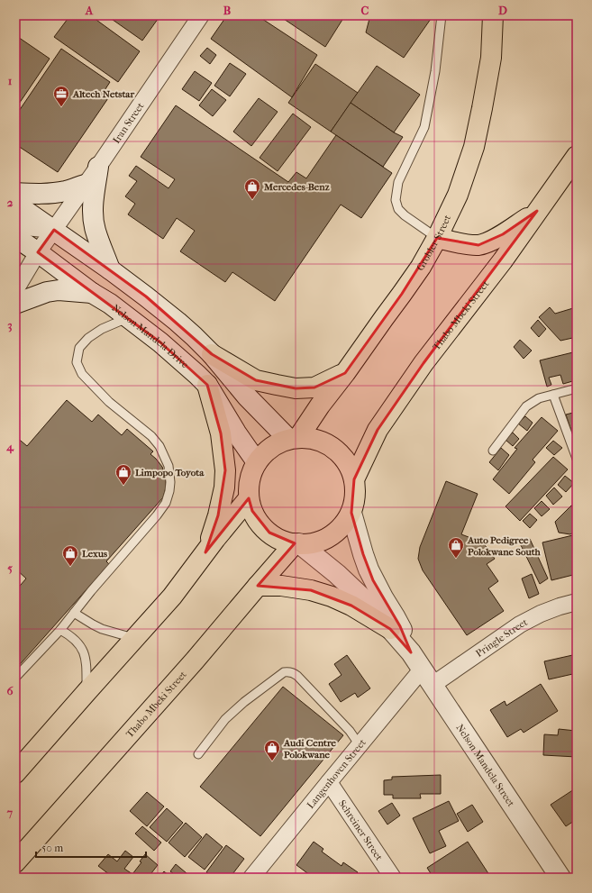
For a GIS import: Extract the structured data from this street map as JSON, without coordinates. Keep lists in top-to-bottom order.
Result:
{
  "streets": {
    "main road": [
      "Grobler Street",
      "Thabo Mbeki Street",
      "Nelson Mandela Drive",
      "Nelson Mandela Street"
    ],
    "street": [
      "Iran Street",
      "Pringle Street",
      "Langenhoven Street",
      "Schreiner Street"
    ]
  },
  "crossings": [
    ["Iran Street", "Nelson Mandela Drive"],
    ["Grobler Street", "Thabo Mbeki Street"],
    ["Grobler Street", "Nelson Mandela Drive"],
    ["Grobler Street", "Nelson Mandela Street"],
    ["Thabo Mbeki Street", "Nelson Mandela Drive"],
    ["Thabo Mbeki Street", "Nelson Mandela Street"],
    ["Nelson Mandela Drive", "Nelson Mandela Street"],
    ["Pringle Street", "Nelson Mandela Street"],
    ["Pringle Street", "Langenhoven Street"],
    ["Nelson Mandela Street", "Langenhoven Street"],
    ["Langenhoven Street", "Schreiner Street"]
  ],
  "places": {
    "office": ["Altech Netstar"],
    "shop": [
      "Mercedes-Benz",
      "Limpopo Toyota",
      "Auto Pedigree Polokwane South",
      "Lexus",
      "Audi Centre Polokwane"
    ]
  },
  "scale_bar": "50 m",
  "grid": {
    "columns": [
      "A",
      "B",
      "C",
      "D"
    ],
    "rows": [
      "1",
      "2",
      "3",
      "4",
      "5",
      "6",
      "7"
    ]
  }
}
